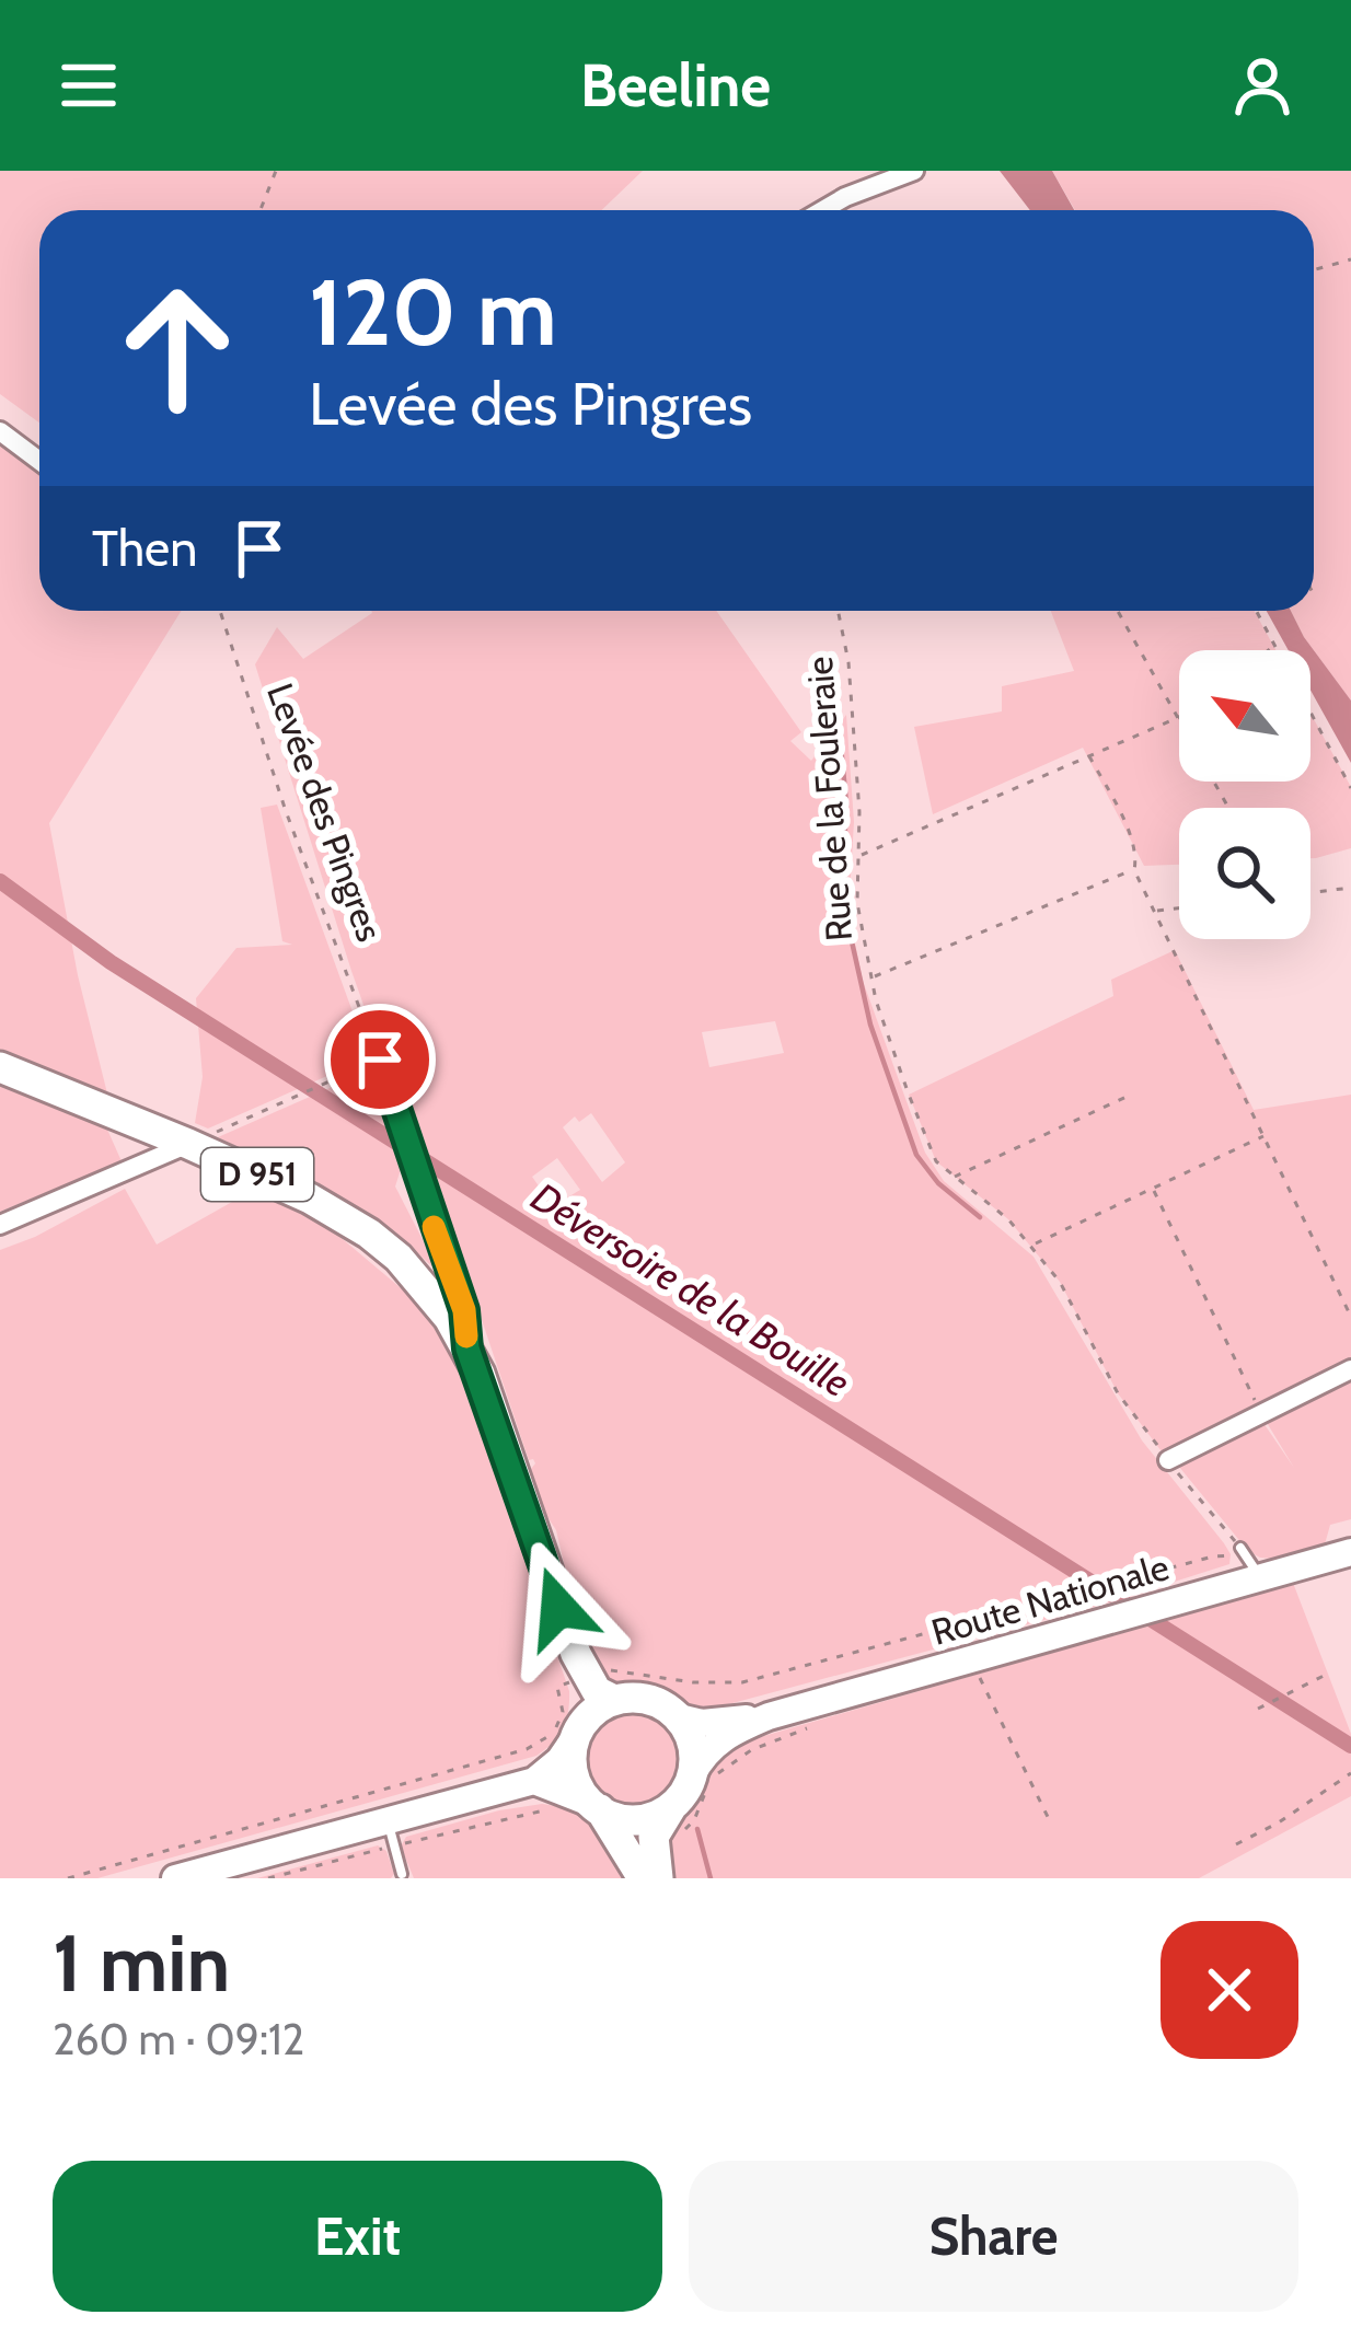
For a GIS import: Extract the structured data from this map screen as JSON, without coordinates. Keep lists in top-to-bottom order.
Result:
{
  "streets": {
    "main road": ["D 951", "Route Nationale"],
    "path": ["Rue de la Fouleraie", "Levée des Pingres"]
  },
  "crossings": [
    ["Rue de la Fouleraie", "Route Nationale"],
    ["D 951", "Route Nationale"]
  ],
  "water": ["Déversoire de la Bouille"],
  "north": "top left",
  "page": {
    "header": "Beeline",
    "turn": ["120 m", "Levée des Pingres"],
    "then": "Then",
    "heading": ["1 min", "260 m · 09:12"],
    "buttons": ["Exit", "Share"]
  }
}
